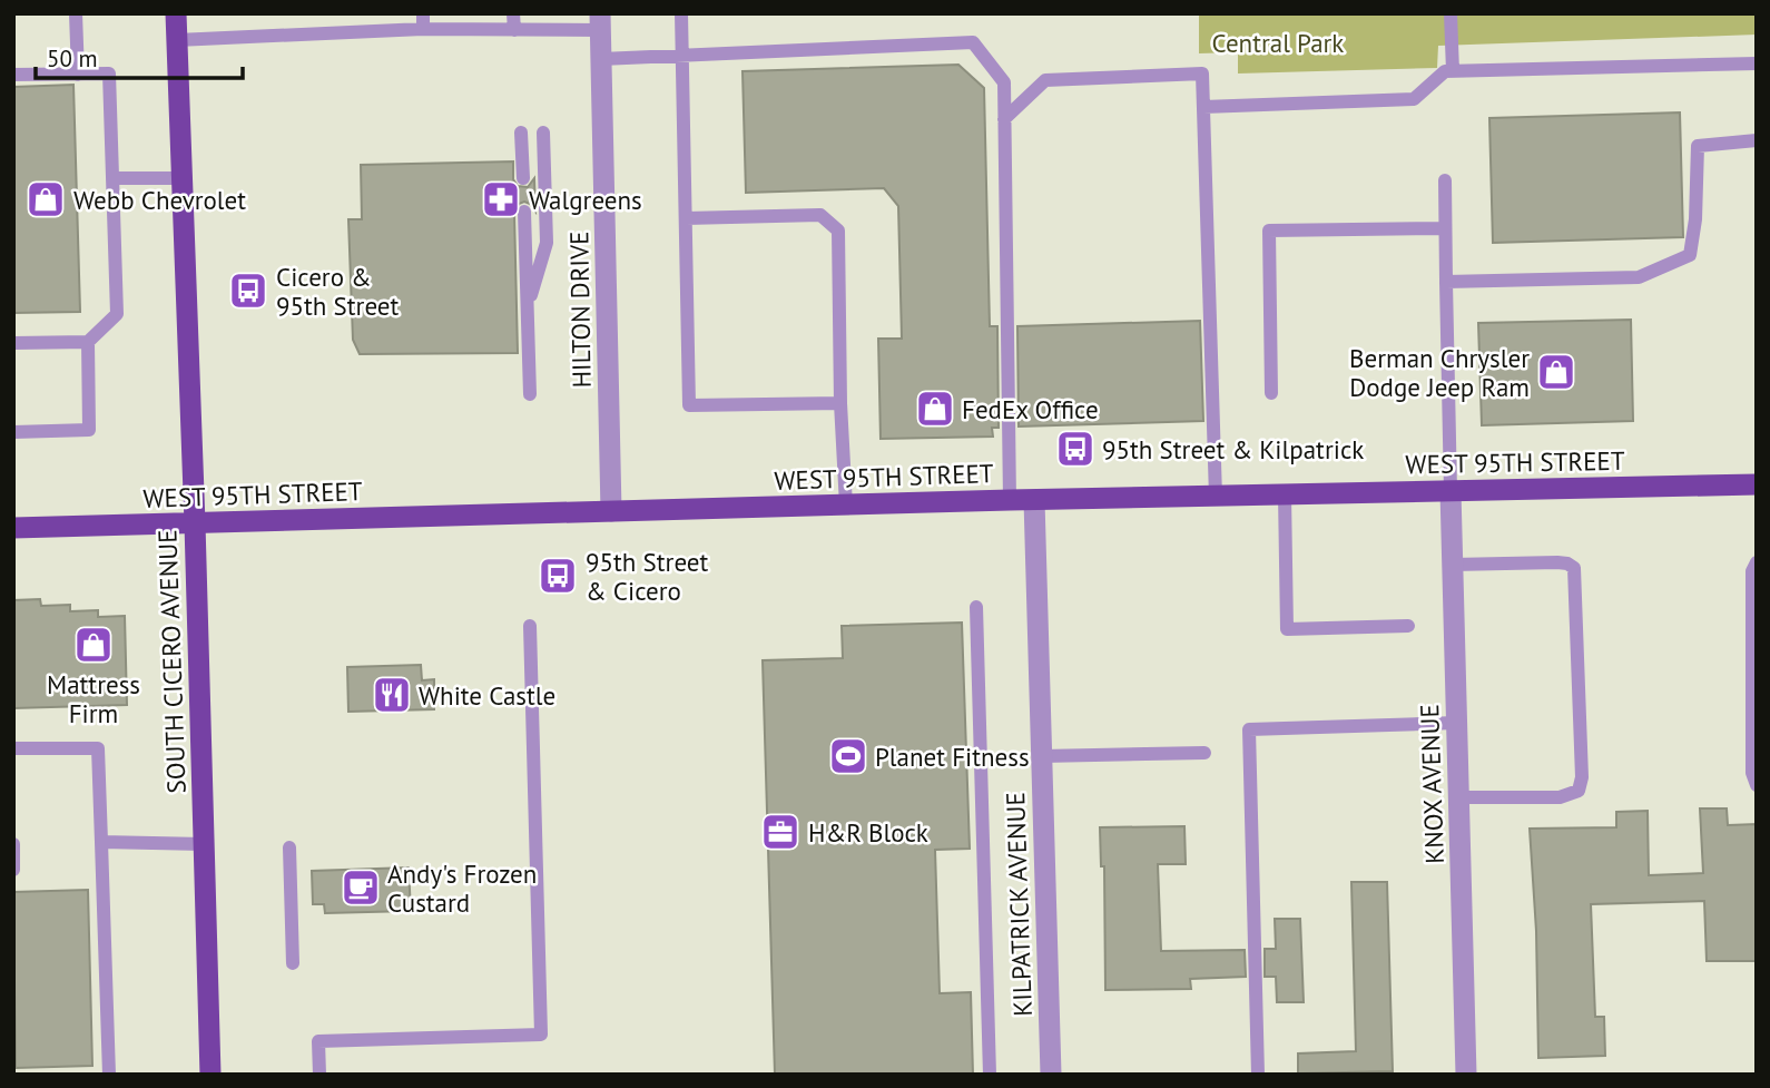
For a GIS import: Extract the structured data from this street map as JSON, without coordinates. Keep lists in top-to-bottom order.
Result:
{
  "streets": {
    "main road": ["WEST 95TH STREET", "SOUTH CICERO AVENUE"],
    "street": ["HILTON DRIVE", "KNOX AVENUE", "KILPATRICK AVENUE"]
  },
  "crossings": [
    ["HILTON DRIVE", "WEST 95TH STREET"],
    ["WEST 95TH STREET", "SOUTH CICERO AVENUE"],
    ["WEST 95TH STREET", "KNOX AVENUE"],
    ["WEST 95TH STREET", "KILPATRICK AVENUE"]
  ],
  "parks": ["Central Park"],
  "places": {
    "shop": [
      "Webb Chevrolet",
      "Berman Chrysler Dodge Jeep Ram",
      "FedEx Office",
      "Mattress Firm"
    ],
    "pharmacy": ["Walgreens"],
    "bus stop": ["Cicero & 95th Street", "95th Street & Kilpatrick", "95th Street & Cicero"],
    "restaurant": ["White Castle"],
    "sports": ["Planet Fitness"],
    "office": ["H&R Block"],
    "cafe": ["Andy's Frozen Custard"]
  },
  "scale_bar": "50 m"
}
